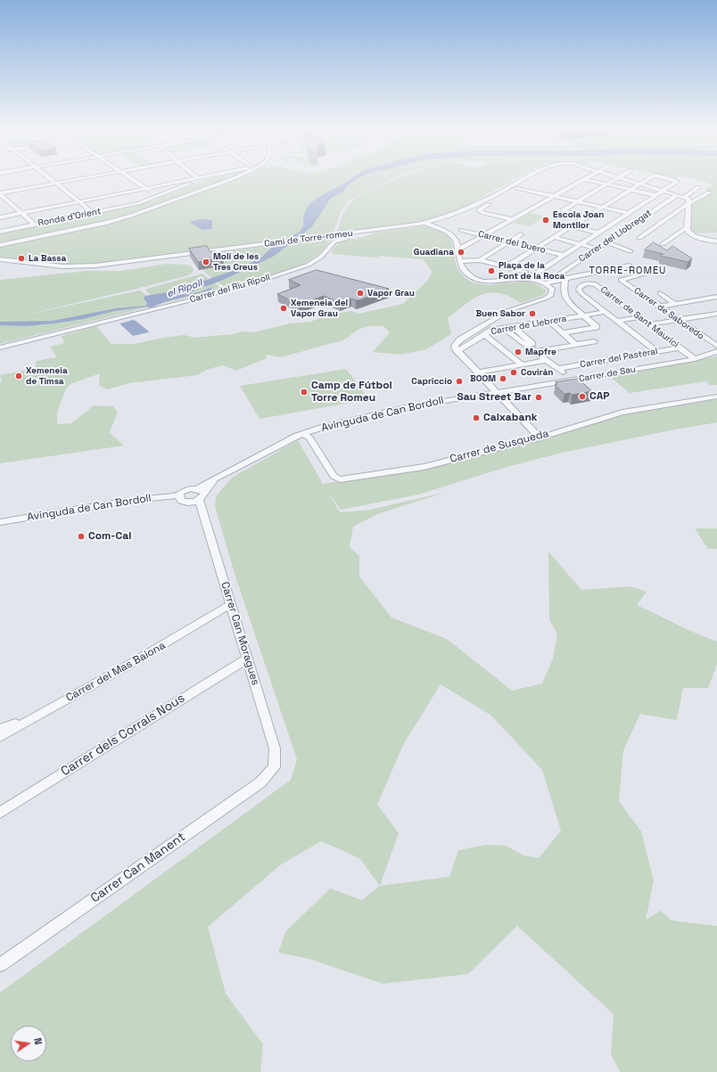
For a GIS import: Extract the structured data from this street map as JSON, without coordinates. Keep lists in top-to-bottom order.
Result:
{
  "streets": {
    "street": [
      "Ronda d'Orient",
      "Carrer del Llobregat",
      "Camí de Torre-romeu",
      "Carrer del Duero",
      "Carrer del Riu Ripoll",
      "Carrer de Saboredo",
      "Carrer de Sant Maurici",
      "Carrer de Llebrera",
      "Carrer del Pasteral",
      "Carrer de Sau",
      "Avinguda de Can Bordoll",
      "Carrer de Susqueda",
      "Carrer Can Moragues",
      "Carrer del Mas Baiona",
      "Carrer dels Corrals Nous",
      "Carrer Can Manent"
    ]
  },
  "crossings": [
    ["Camí de Torre-romeu", "Carrer del Riu Ripoll"],
    ["Carrer de Sant Maurici", "Carrer de Llebrera"],
    ["Carrer de Sant Maurici", "Carrer del Pasteral"],
    ["Carrer de Sant Maurici", "Carrer de Sau"],
    ["Carrer de Sau", "Avinguda de Can Bordoll"],
    ["Avinguda de Can Bordoll", "Carrer de Susqueda"],
    ["Avinguda de Can Bordoll", "Carrer Can Moragues"],
    ["Carrer Can Moragues", "Carrer del Mas Baiona"],
    ["Carrer Can Moragues", "Carrer dels Corrals Nous"],
    ["Carrer Can Moragues", "Carrer Can Manent"]
  ],
  "districts": ["TORRE-ROMEU"],
  "water": ["el Ripoll"],
  "places": [
    "Escola Joan Montllor",
    "Guadiana",
    "La Bassa",
    "Molí de les Tres Creus",
    "Plaça de la Font de la Roca",
    "Vapor Grau",
    "Xemeneia del Vapor Grau",
    "Buen Sabor",
    "Mapfre",
    "Covirán",
    "Xemeneia de Timsa",
    "BOOM",
    "Capriccio",
    "Camp de Fútbol Torre Romeu",
    "CAP",
    "Sau Street Bar",
    "Caixabank",
    "Com-Cal"
  ],
  "north": "right"
}
